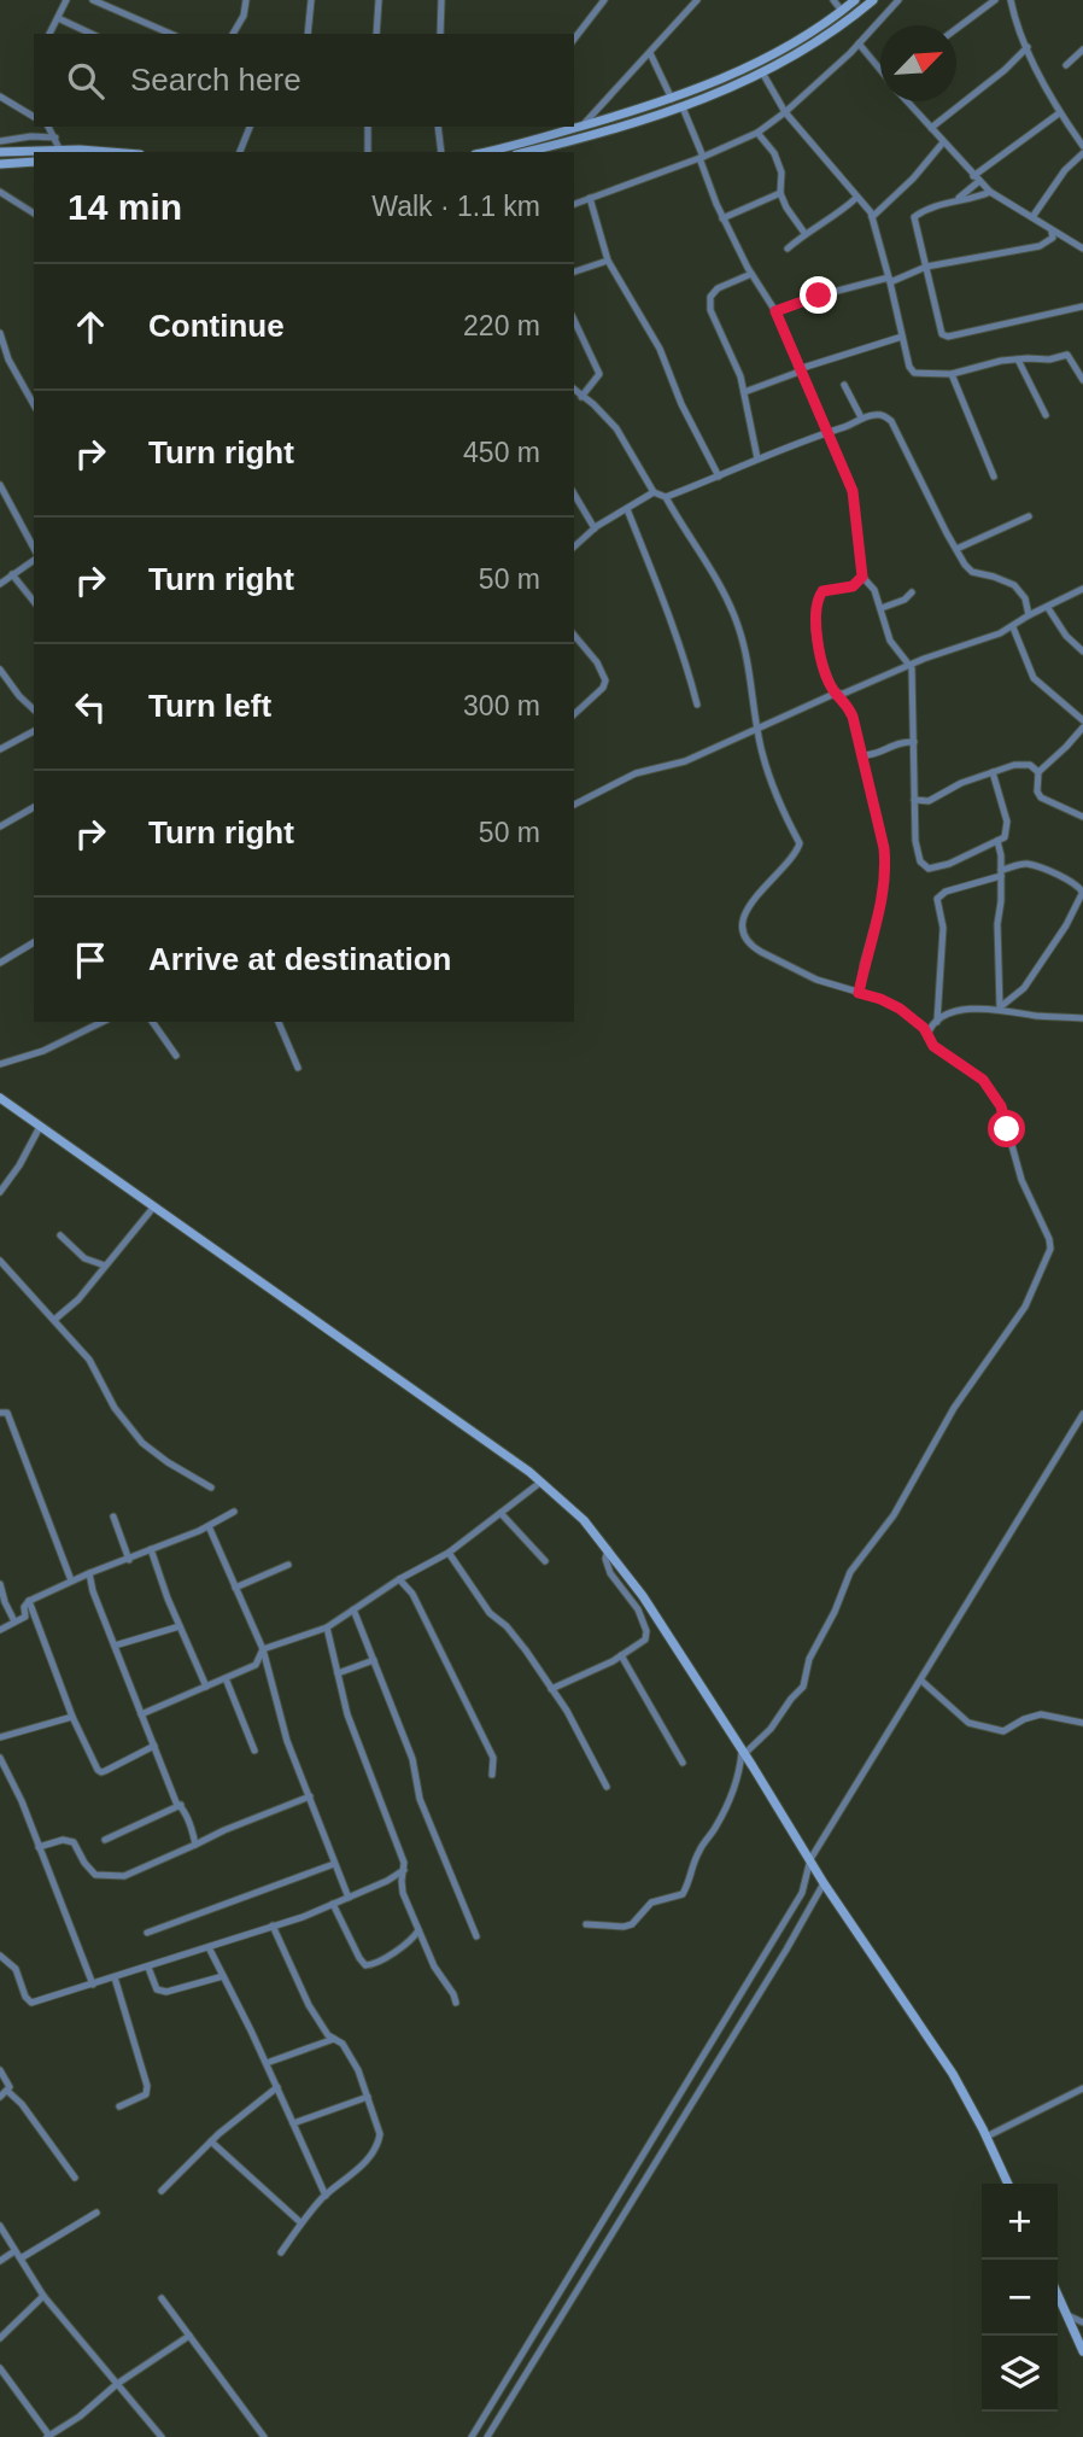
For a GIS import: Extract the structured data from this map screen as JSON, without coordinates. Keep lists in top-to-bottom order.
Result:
{
  "north": "top right",
  "page": {
    "search": "Search here",
    "heading": ["14 min", "Walk · 1.1 km"],
    "list": [
      ["Continue", "220 m"],
      ["Turn right", "450 m"],
      ["Turn right", "50 m"],
      ["Turn left", "300 m"],
      ["Turn right", "50 m"],
      "Arrive at destination"
    ],
    "map_buttons": ["+", "−"]
  }
}
